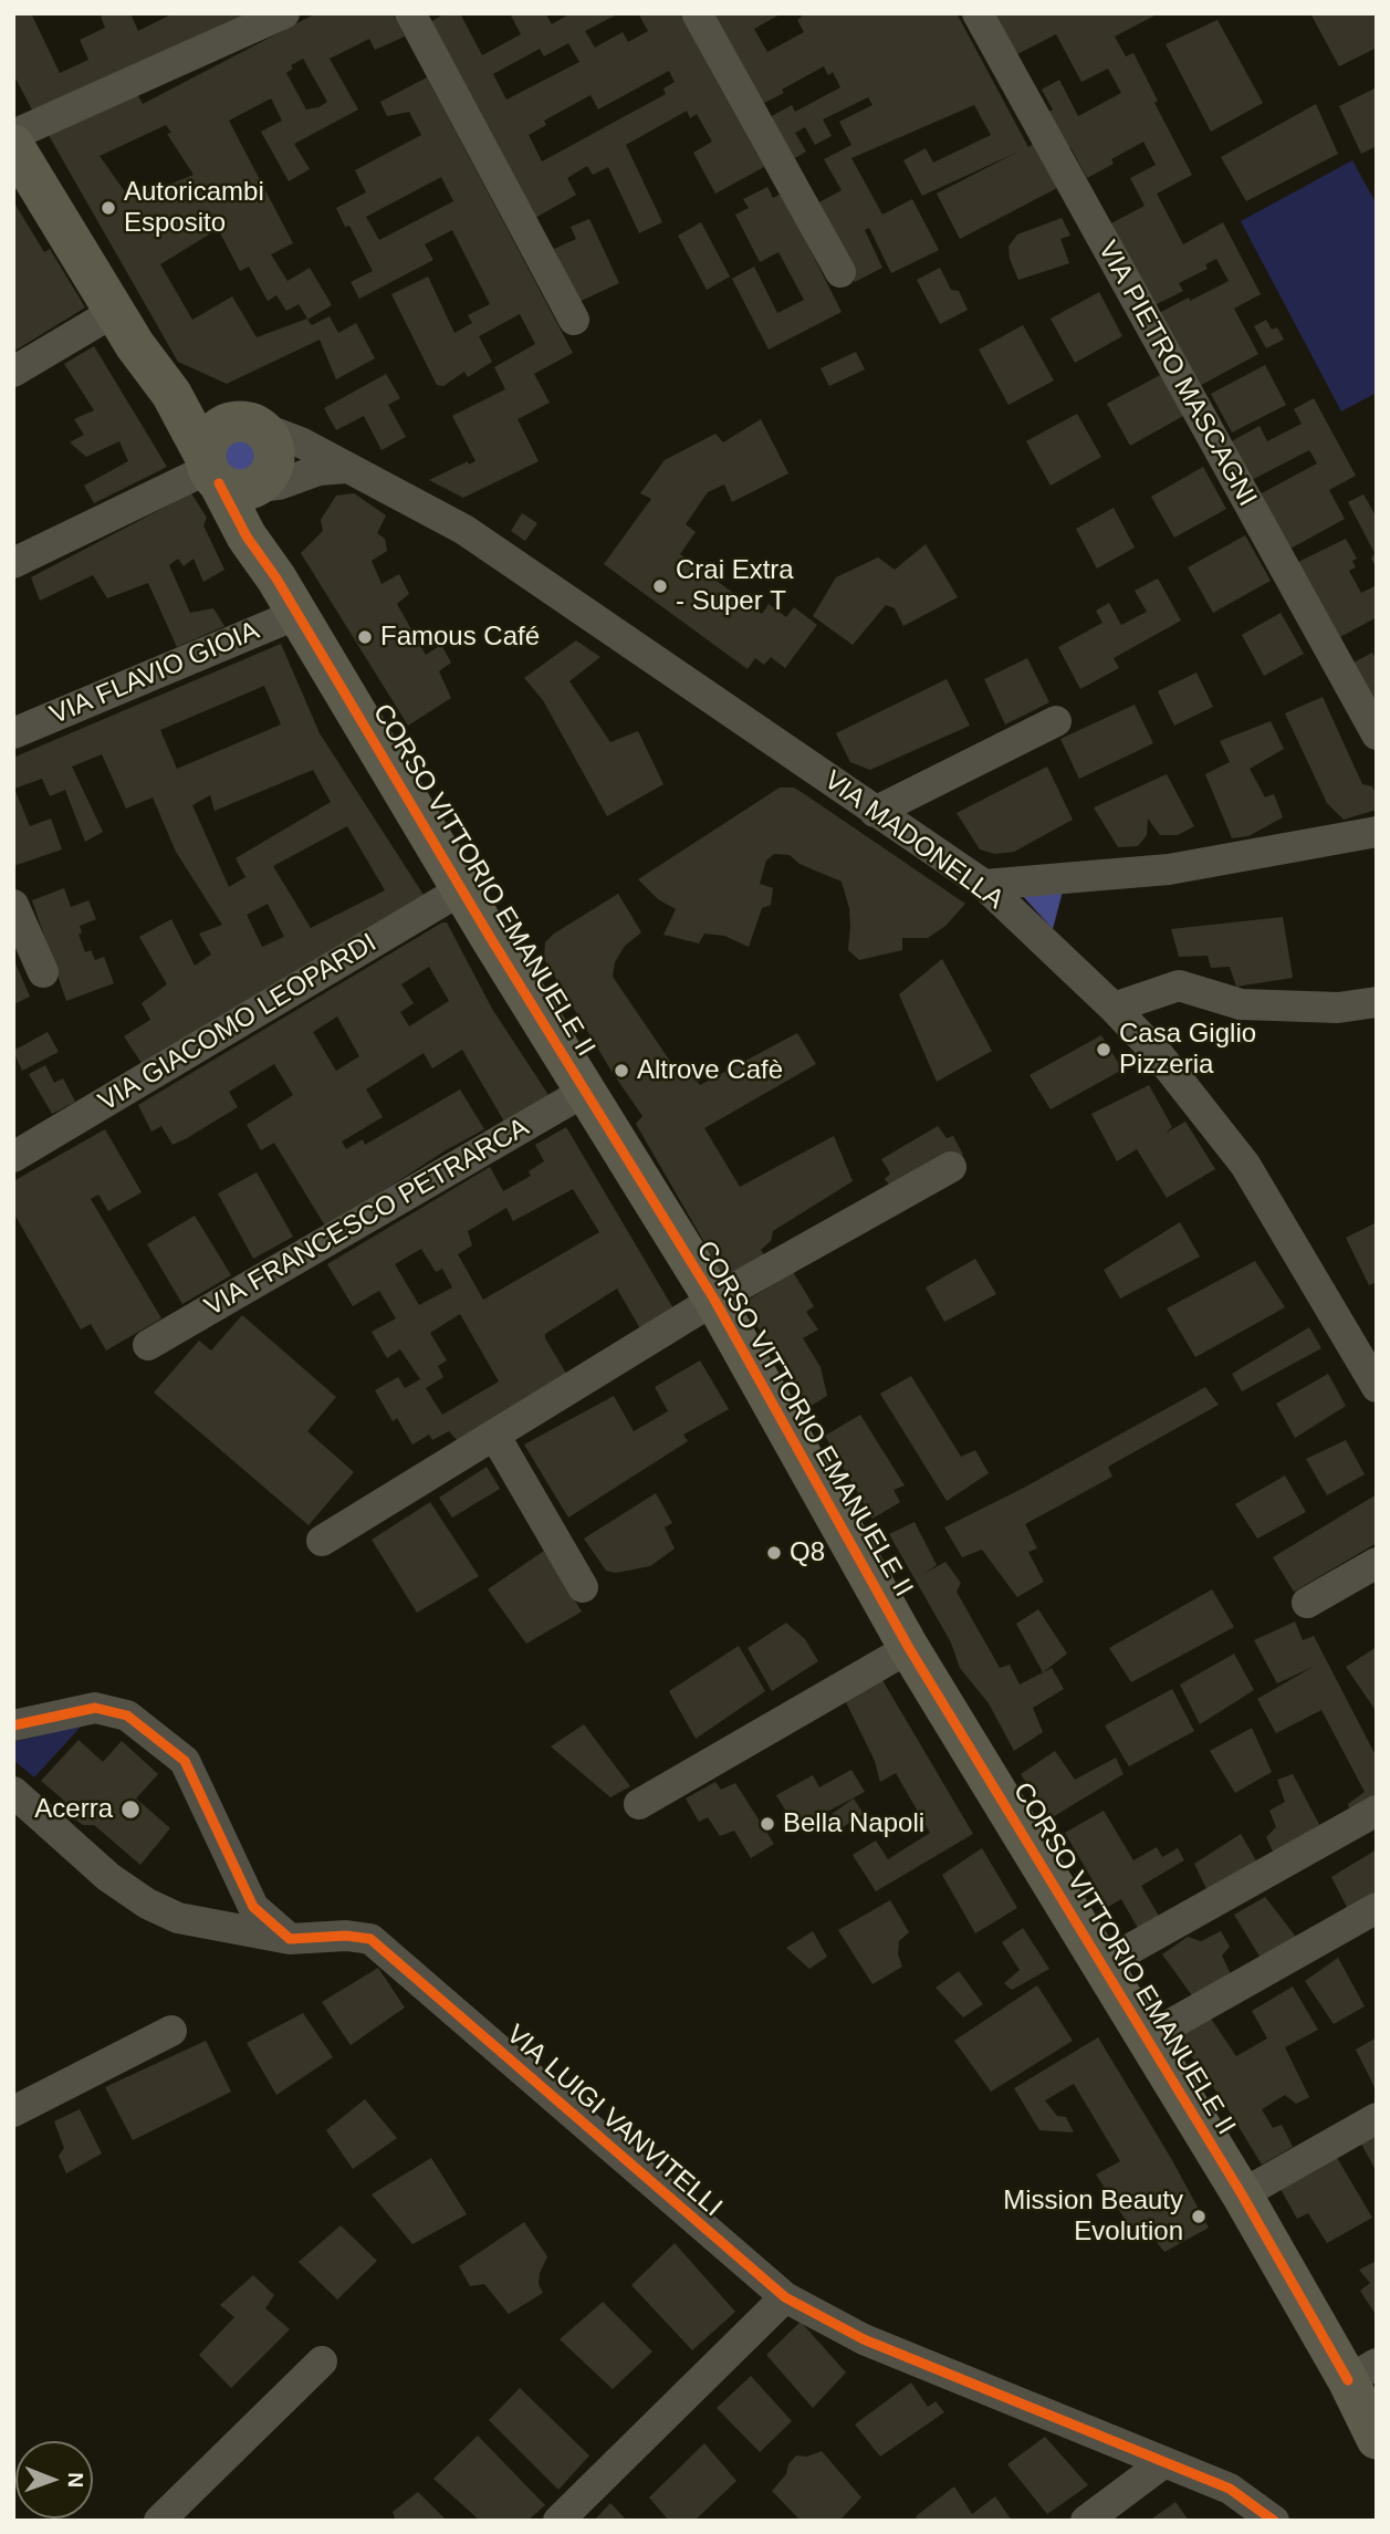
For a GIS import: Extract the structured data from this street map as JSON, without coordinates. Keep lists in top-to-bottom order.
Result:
{
  "streets": {
    "main road": ["CORSO VITTORIO EMANUELE II"],
    "street": [
      "VIA PIETRO MASCAGNI",
      "VIA FLAVIO GIOIA",
      "VIA MADONELLA",
      "VIA GIACOMO LEOPARDI",
      "VIA FRANCESCO PETRARCA",
      "VIA LUIGI VANVITELLI"
    ]
  },
  "crossings": [
    ["VIA FLAVIO GIOIA", "CORSO VITTORIO EMANUELE II"],
    ["VIA MADONELLA", "CORSO VITTORIO EMANUELE II"],
    ["CORSO VITTORIO EMANUELE II", "VIA GIACOMO LEOPARDI"],
    ["CORSO VITTORIO EMANUELE II", "VIA FRANCESCO PETRARCA"]
  ],
  "places": [
    "Autoricambi Esposito",
    "Crai Extra - Super T",
    "Famous Café",
    "Casa Giglio Pizzeria",
    "Altrove Cafè",
    "Q8",
    "Acerra",
    "Bella Napoli",
    "Mission Beauty Evolution"
  ],
  "north": "right"
}
